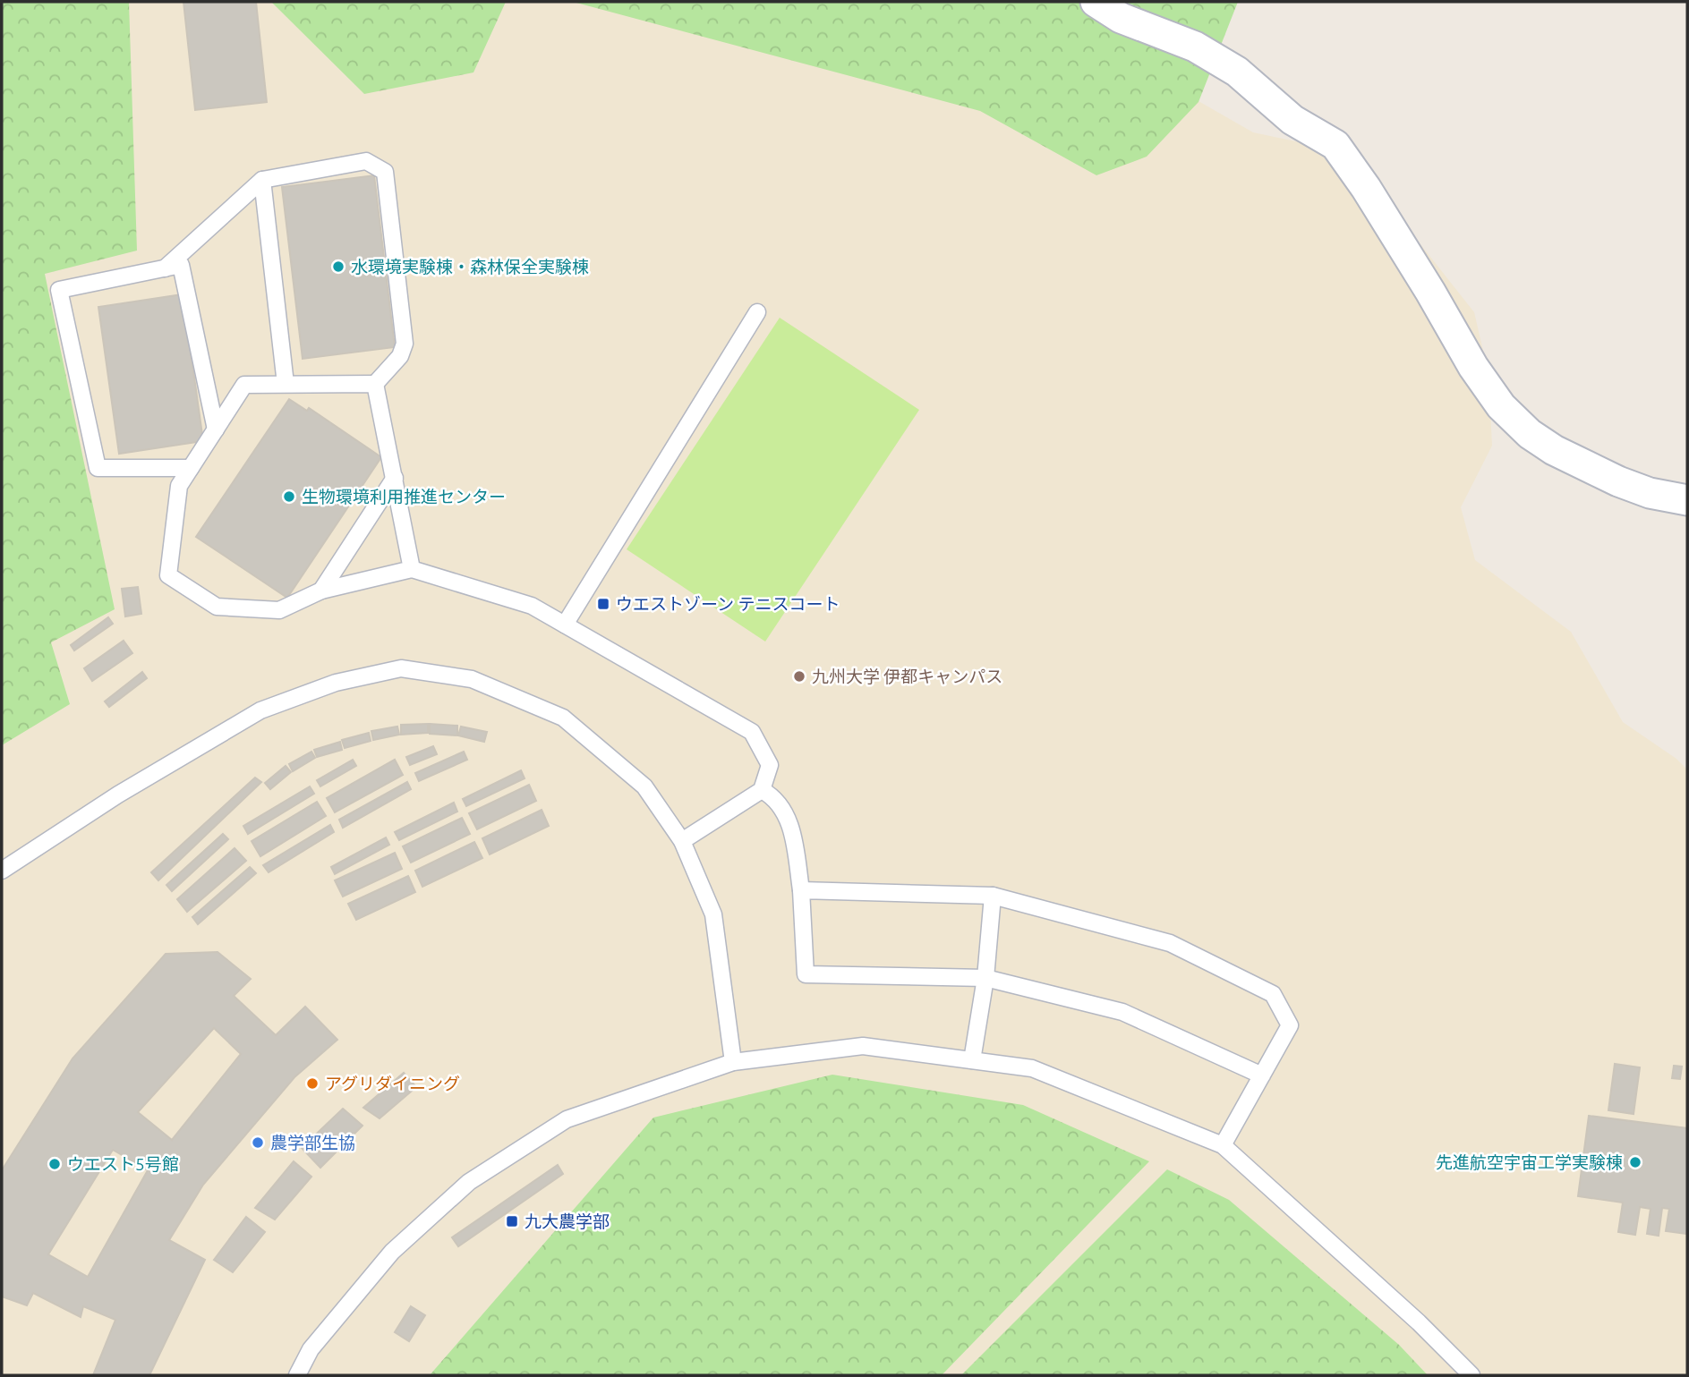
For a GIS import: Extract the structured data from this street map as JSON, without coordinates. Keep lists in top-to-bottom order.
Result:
{
  "places": {
    "other": [
      "水環境実験棟・森林保全実験棟",
      "生物環境利用推進センター",
      "九州大学 伊都キャンパス",
      "アグリダイニング",
      "農学部生協",
      "先進航空宇宙工学実験棟",
      "ウエスト5号館"
    ],
    "transit": ["ウエストゾーン テニスコート", "九大農学部"]
  }
}
